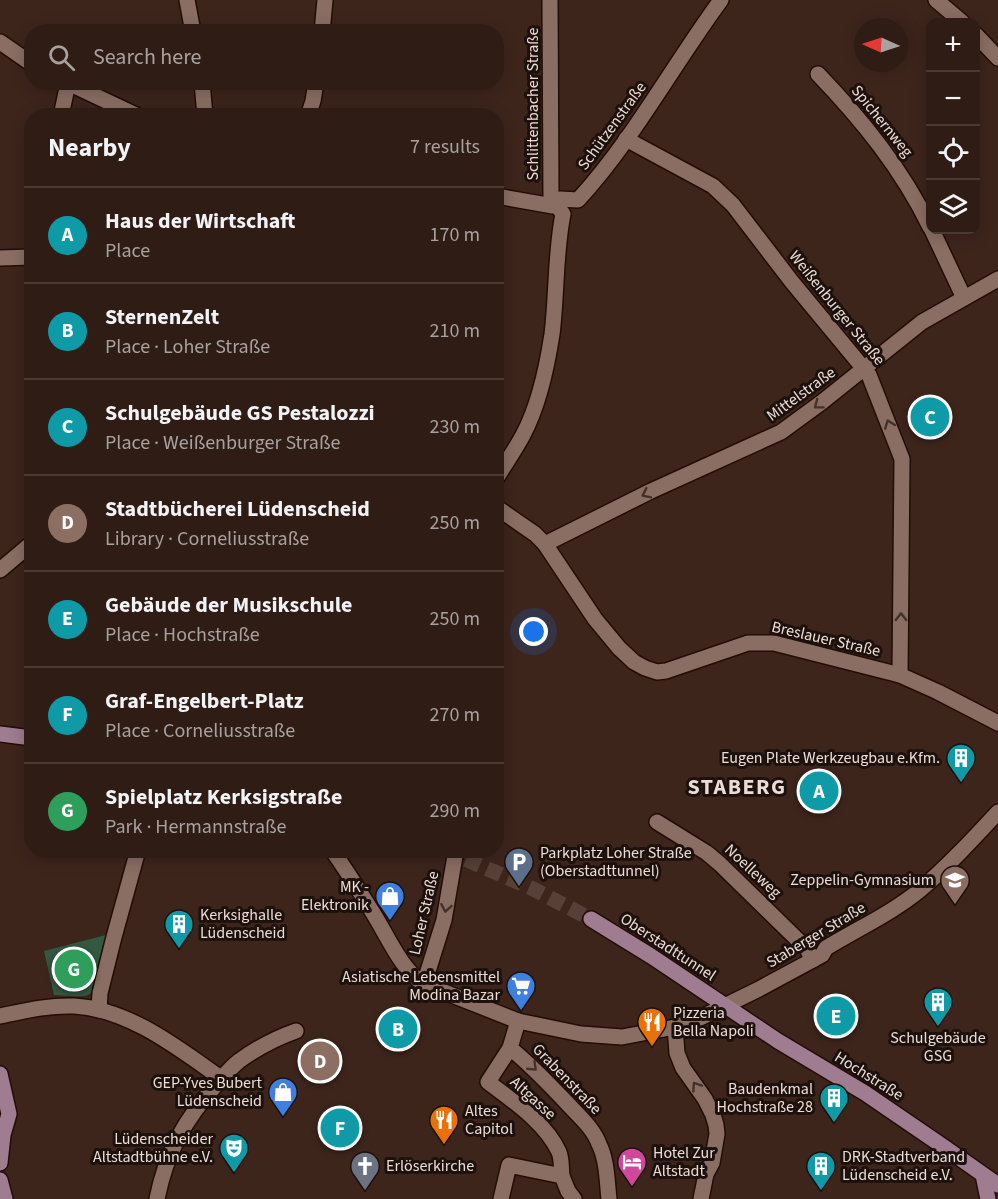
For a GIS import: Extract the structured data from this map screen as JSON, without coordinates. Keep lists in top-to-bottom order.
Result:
{
  "streets": {
    "street": [
      "Schlittenbacher Straße",
      "Spichernweg",
      "Schützenstraße",
      "Weißenburger Straße",
      "Mittelstraße",
      "Breslauer Straße",
      "Noelleweg",
      "Loher Straße",
      "Staberger Straße",
      "Oberstadttunnel",
      "Hochstraße",
      "Grabenstraße",
      "Altgasse"
    ]
  },
  "crossings": [
    ["Schlittenbacher Straße", "Schützenstraße"],
    ["Spichernweg", "Mittelstraße"],
    ["Schützenstraße", "Weißenburger Straße"],
    ["Weißenburger Straße", "Mittelstraße"],
    ["Weißenburger Straße", "Breslauer Straße"],
    ["Mittelstraße", "Breslauer Straße"],
    ["Noelleweg", "Staberger Straße"],
    ["Staberger Straße", "Oberstadttunnel"],
    ["Staberger Straße", "Hochstraße"],
    ["Oberstadttunnel", "Hochstraße"],
    ["Grabenstraße", "Altgasse"]
  ],
  "one_way": [
    "Weißenburger Straße",
    "Mittelstraße",
    "Loher Straße",
    "Grabenstraße"
  ],
  "districts": ["STABERG"],
  "places": {
    "building": [
      "Eugen Plate Werkzeugbau e.Kfm.",
      "Kerksighalle Lüdenscheid",
      "Schulgebäude GSG",
      "Baudenkmal Hochstraße 28",
      "DRK-Stadtverband Lüdenscheid e.V."
    ],
    "parking": ["Parkplatz Loher Straße (Oberstadttunnel)"],
    "school or university": ["Zeppelin-Gymnasium"],
    "shop": ["MK - Elektronik", "GEP-Yves Bubert Lüdenscheid"],
    "supermarket": ["Asiatische Lebensmittel Modina Bazar"],
    "restaurant": ["Pizzeria Bella Napoli", "Altes Capitol"],
    "theatre": ["Lüdenscheider Altstadtbühne e.V."],
    "hotel": ["Hotel Zur Altstadt"],
    "church": ["Erlöserkirche"]
  },
  "north": "left",
  "page": {
    "map_buttons": ["+", "−"],
    "search": "Search here",
    "heading": ["Nearby", "7 results"],
    "list": [
      {
        "mark": "A",
        "name": "Haus der Wirtschaft",
        "note": "Place",
        "value": "170 m"
      },
      {
        "mark": "B",
        "name": "SternenZelt",
        "note": "Place · Loher Straße",
        "value": "210 m"
      },
      {
        "mark": "C",
        "name": "Schulgebäude GS Pestalozzi",
        "note": "Place · Weißenburger Straße",
        "value": "230 m"
      },
      {
        "mark": "D",
        "name": "Stadtbücherei Lüdenscheid",
        "note": "Library · Corneliusstraße",
        "value": "250 m"
      },
      {
        "mark": "E",
        "name": "Gebäude der Musikschule",
        "note": "Place · Hochstraße",
        "value": "250 m"
      },
      {
        "mark": "F",
        "name": "Graf-Engelbert-Platz",
        "note": "Place · Corneliusstraße",
        "value": "270 m"
      },
      {
        "mark": "G",
        "name": "Spielplatz Kerksigstraße",
        "note": "Park · Hermannstraße",
        "value": "290 m"
      }
    ],
    "pins": [
      "C",
      "A",
      "G",
      "E",
      "B",
      "D",
      "F"
    ]
  }
}
